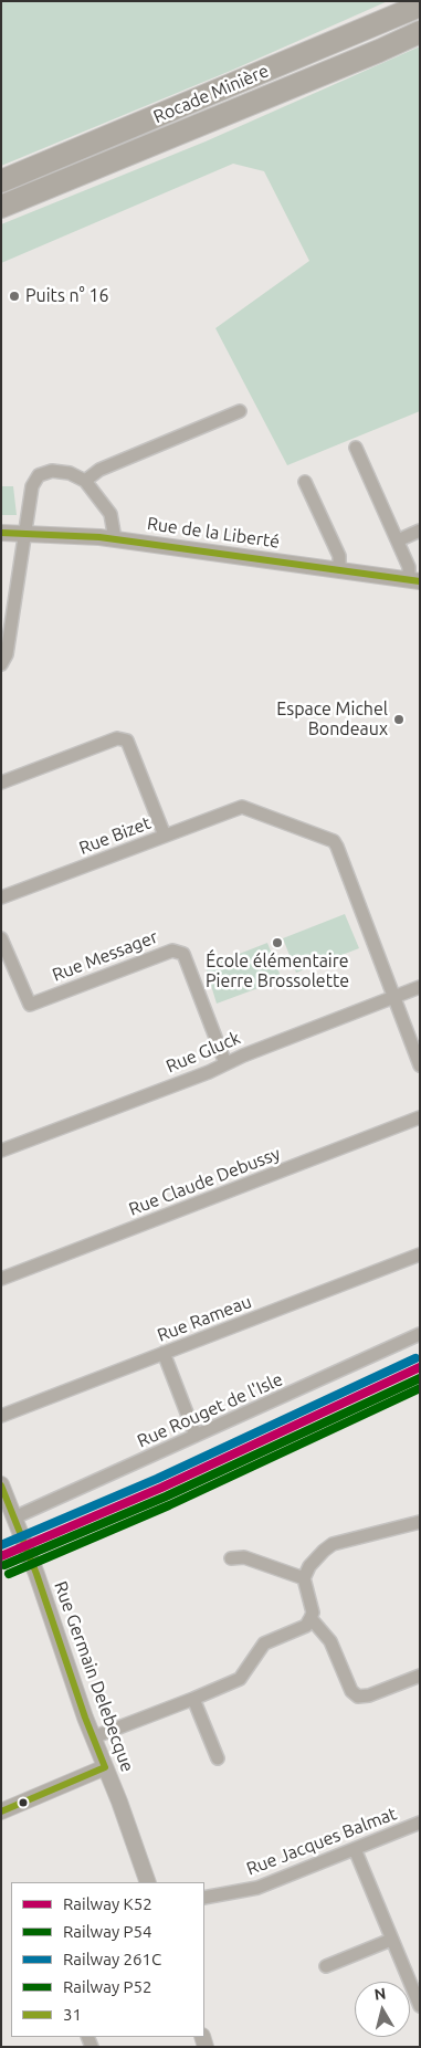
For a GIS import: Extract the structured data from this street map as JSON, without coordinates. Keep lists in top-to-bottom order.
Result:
{
  "streets": {
    "highway": ["Rocade Minière"],
    "street": [
      "Rue de la Liberté",
      "Rue Bizet",
      "Rue Messager",
      "Rue Gluck",
      "Rue Claude Debussy",
      "Rue Rameau",
      "Rue Rouget de l'Isle",
      "Rue Germain Delebecque",
      "Rue Jacques Balmat"
    ]
  },
  "crossings": [
    ["Rue Bizet", "Rue Gluck"],
    ["Rue Messager", "Rue Gluck"],
    ["Rue Rouget de l'Isle", "Rue Germain Delebecque"]
  ],
  "places": ["Puits n° 16", "Espace Michel Bondeaux", "École élémentaire Pierre Brossolette"],
  "lines": [
    "transit line 31",
    "rail line 261C",
    "rail line K52",
    "rail line P54",
    "rail line P52"
  ],
  "legend": [
    "Railway K52",
    "Railway P54",
    "Railway 261C",
    "Railway P52",
    "31"
  ],
  "north": "top"
}
